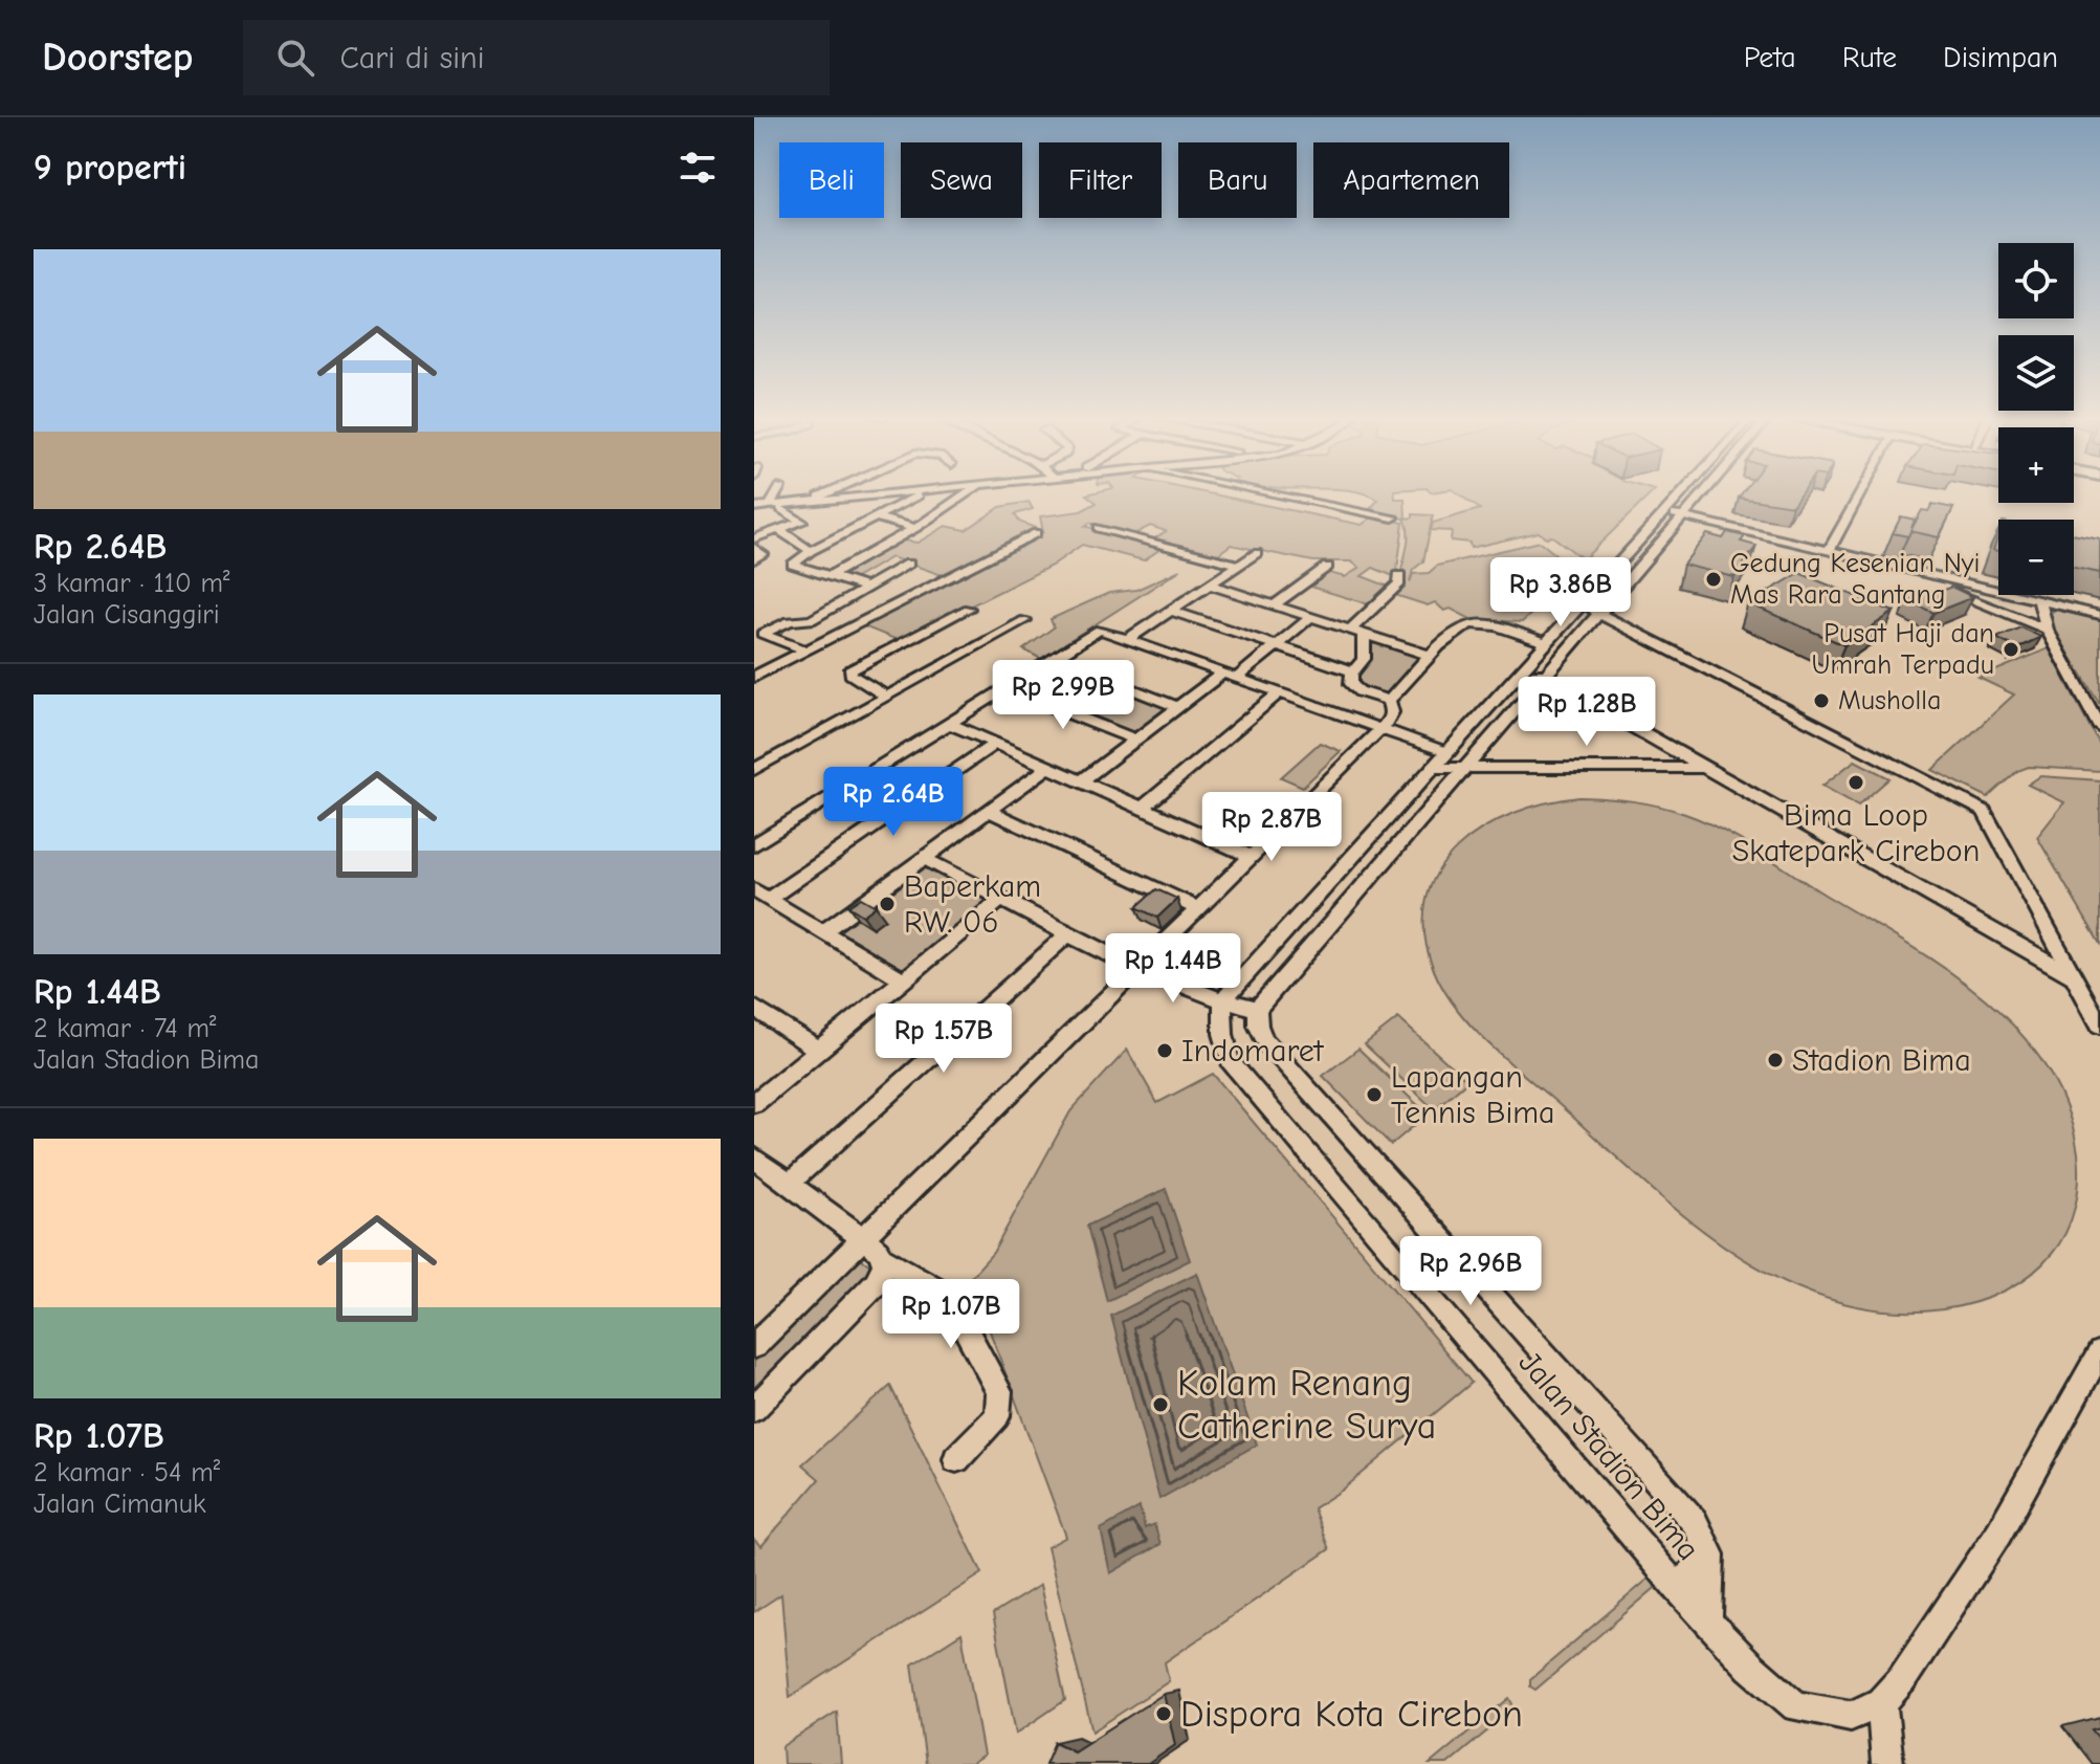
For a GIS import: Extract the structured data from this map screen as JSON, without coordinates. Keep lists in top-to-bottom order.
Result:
{
  "streets": {
    "street": ["Jalan Stadion Bima"]
  },
  "places": [
    "Gedung Kesenian Nyi Mas Rara Santang",
    "Pusat Haji dan Umrah Terpadu",
    "Musholla",
    "Bima Loop Skatepark Cirebon",
    "Baperkam RW. 06",
    "Indomaret",
    "Stadion Bima",
    "Lapangan Tennis Bima",
    "Kolam Renang Catherine Surya",
    "Dispora Kota Cirebon"
  ],
  "page": {
    "header": "Doorstep",
    "search": "Cari di sini",
    "nav": ["Peta", "Rute", "Disimpan"],
    "heading": "9 properti",
    "chip": [
      "Beli",
      "Sewa",
      "Filter",
      "Baru",
      "Apartemen"
    ],
    "list": [
      {
        "name": "Rp 2.64B",
        "note": "3 kamar · 110 m² · Jalan Cisanggiri"
      },
      {
        "name": "Rp 1.44B",
        "note": "2 kamar · 74 m² · Jalan Stadion Bima"
      },
      {
        "name": "Rp 1.07B",
        "note": "2 kamar · 54 m² · Jalan Cimanuk"
      }
    ],
    "map_buttons": ["+", "−"],
    "price": [
      "Rp 3.86B",
      "Rp 2.99B",
      "Rp 1.28B",
      "Rp 2.64B",
      "Rp 2.87B",
      "Rp 1.44B",
      "Rp 1.57B",
      "Rp 2.96B",
      "Rp 1.07B"
    ]
  }
}
